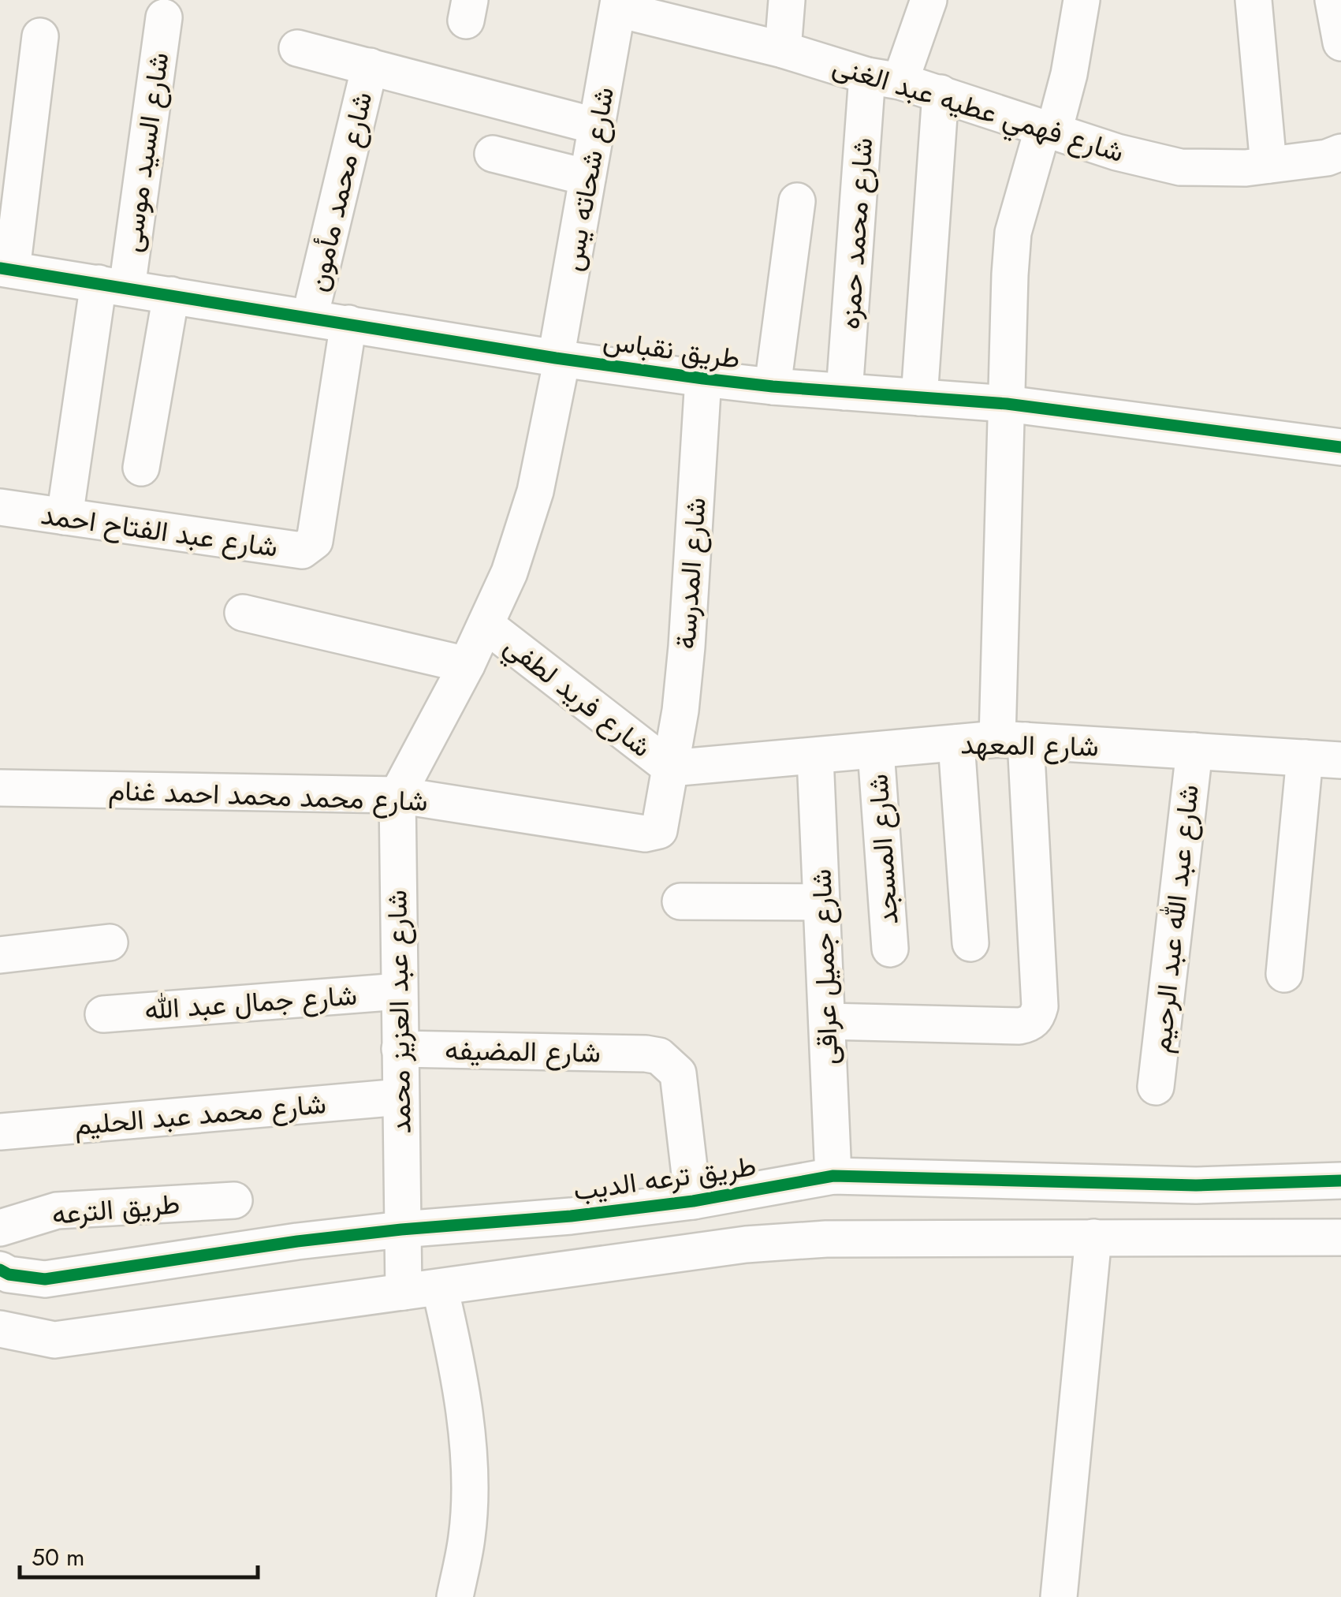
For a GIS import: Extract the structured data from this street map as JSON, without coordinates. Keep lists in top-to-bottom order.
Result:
{
  "streets": {
    "street": [
      "شارع فهمي عطيه عبد الغنى",
      "شارع السيد موسى",
      "شارع شحاته يس",
      "شارع محمد مأمون",
      "شارع محمد حمزه",
      "طريق نقباس",
      "شارع عبد الفتاح احمد",
      "شارع المدرسة",
      "شارع فريد لطفي",
      "شارع المعهد",
      "شارع محمد محمد احمد غنام",
      "شارع المسجد",
      "شارع عبد الله عبد الرحيم",
      "شارع جميل عراقى",
      "شارع جمال عبد الله",
      "شارع عبد العزيز محمد",
      "شارع المضيفه",
      "شارع محمد عبد الحليم",
      "طريق ترعه الديب",
      "طريق الترعه"
    ]
  },
  "crossings": [
    ["شارع فهمي عطيه عبد الغنى", "شارع شحاته يس"],
    ["شارع فهمي عطيه عبد الغنى", "شارع محمد حمزه"],
    ["شارع السيد موسى", "طريق نقباس"],
    ["شارع السيد موسى", "شارع عبد الفتاح احمد"],
    ["شارع شحاته يس", "طريق نقباس"],
    ["شارع شحاته يس", "شارع فريد لطفي"],
    ["شارع شحاته يس", "شارع محمد محمد احمد غنام"],
    ["شارع شحاته يس", "شارع عبد العزيز محمد"],
    ["شارع محمد مأمون", "طريق نقباس"],
    ["شارع محمد حمزه", "طريق نقباس"],
    ["طريق نقباس", "شارع عبد الفتاح احمد"],
    ["طريق نقباس", "شارع المدرسة"],
    ["شارع المدرسة", "شارع فريد لطفي"],
    ["شارع المدرسة", "شارع المعهد"],
    ["شارع المدرسة", "شارع محمد محمد احمد غنام"],
    ["شارع فريد لطفي", "شارع المعهد"],
    ["شارع فريد لطفي", "شارع محمد محمد احمد غنام"],
    ["شارع المعهد", "شارع محمد محمد احمد غنام"],
    ["شارع المعهد", "شارع المسجد"],
    ["شارع المعهد", "شارع عبد الله عبد الرحيم"],
    ["شارع المعهد", "شارع جميل عراقى"],
    ["شارع محمد محمد احمد غنام", "شارع عبد العزيز محمد"],
    ["شارع جميل عراقى", "طريق ترعه الديب"],
    ["شارع جمال عبد الله", "شارع عبد العزيز محمد"],
    ["شارع عبد العزيز محمد", "شارع المضيفه"],
    ["شارع عبد العزيز محمد", "شارع محمد عبد الحليم"],
    ["شارع عبد العزيز محمد", "طريق ترعه الديب"],
    ["شارع المضيفه", "طريق ترعه الديب"]
  ],
  "scale_bar": "50 m"
}
